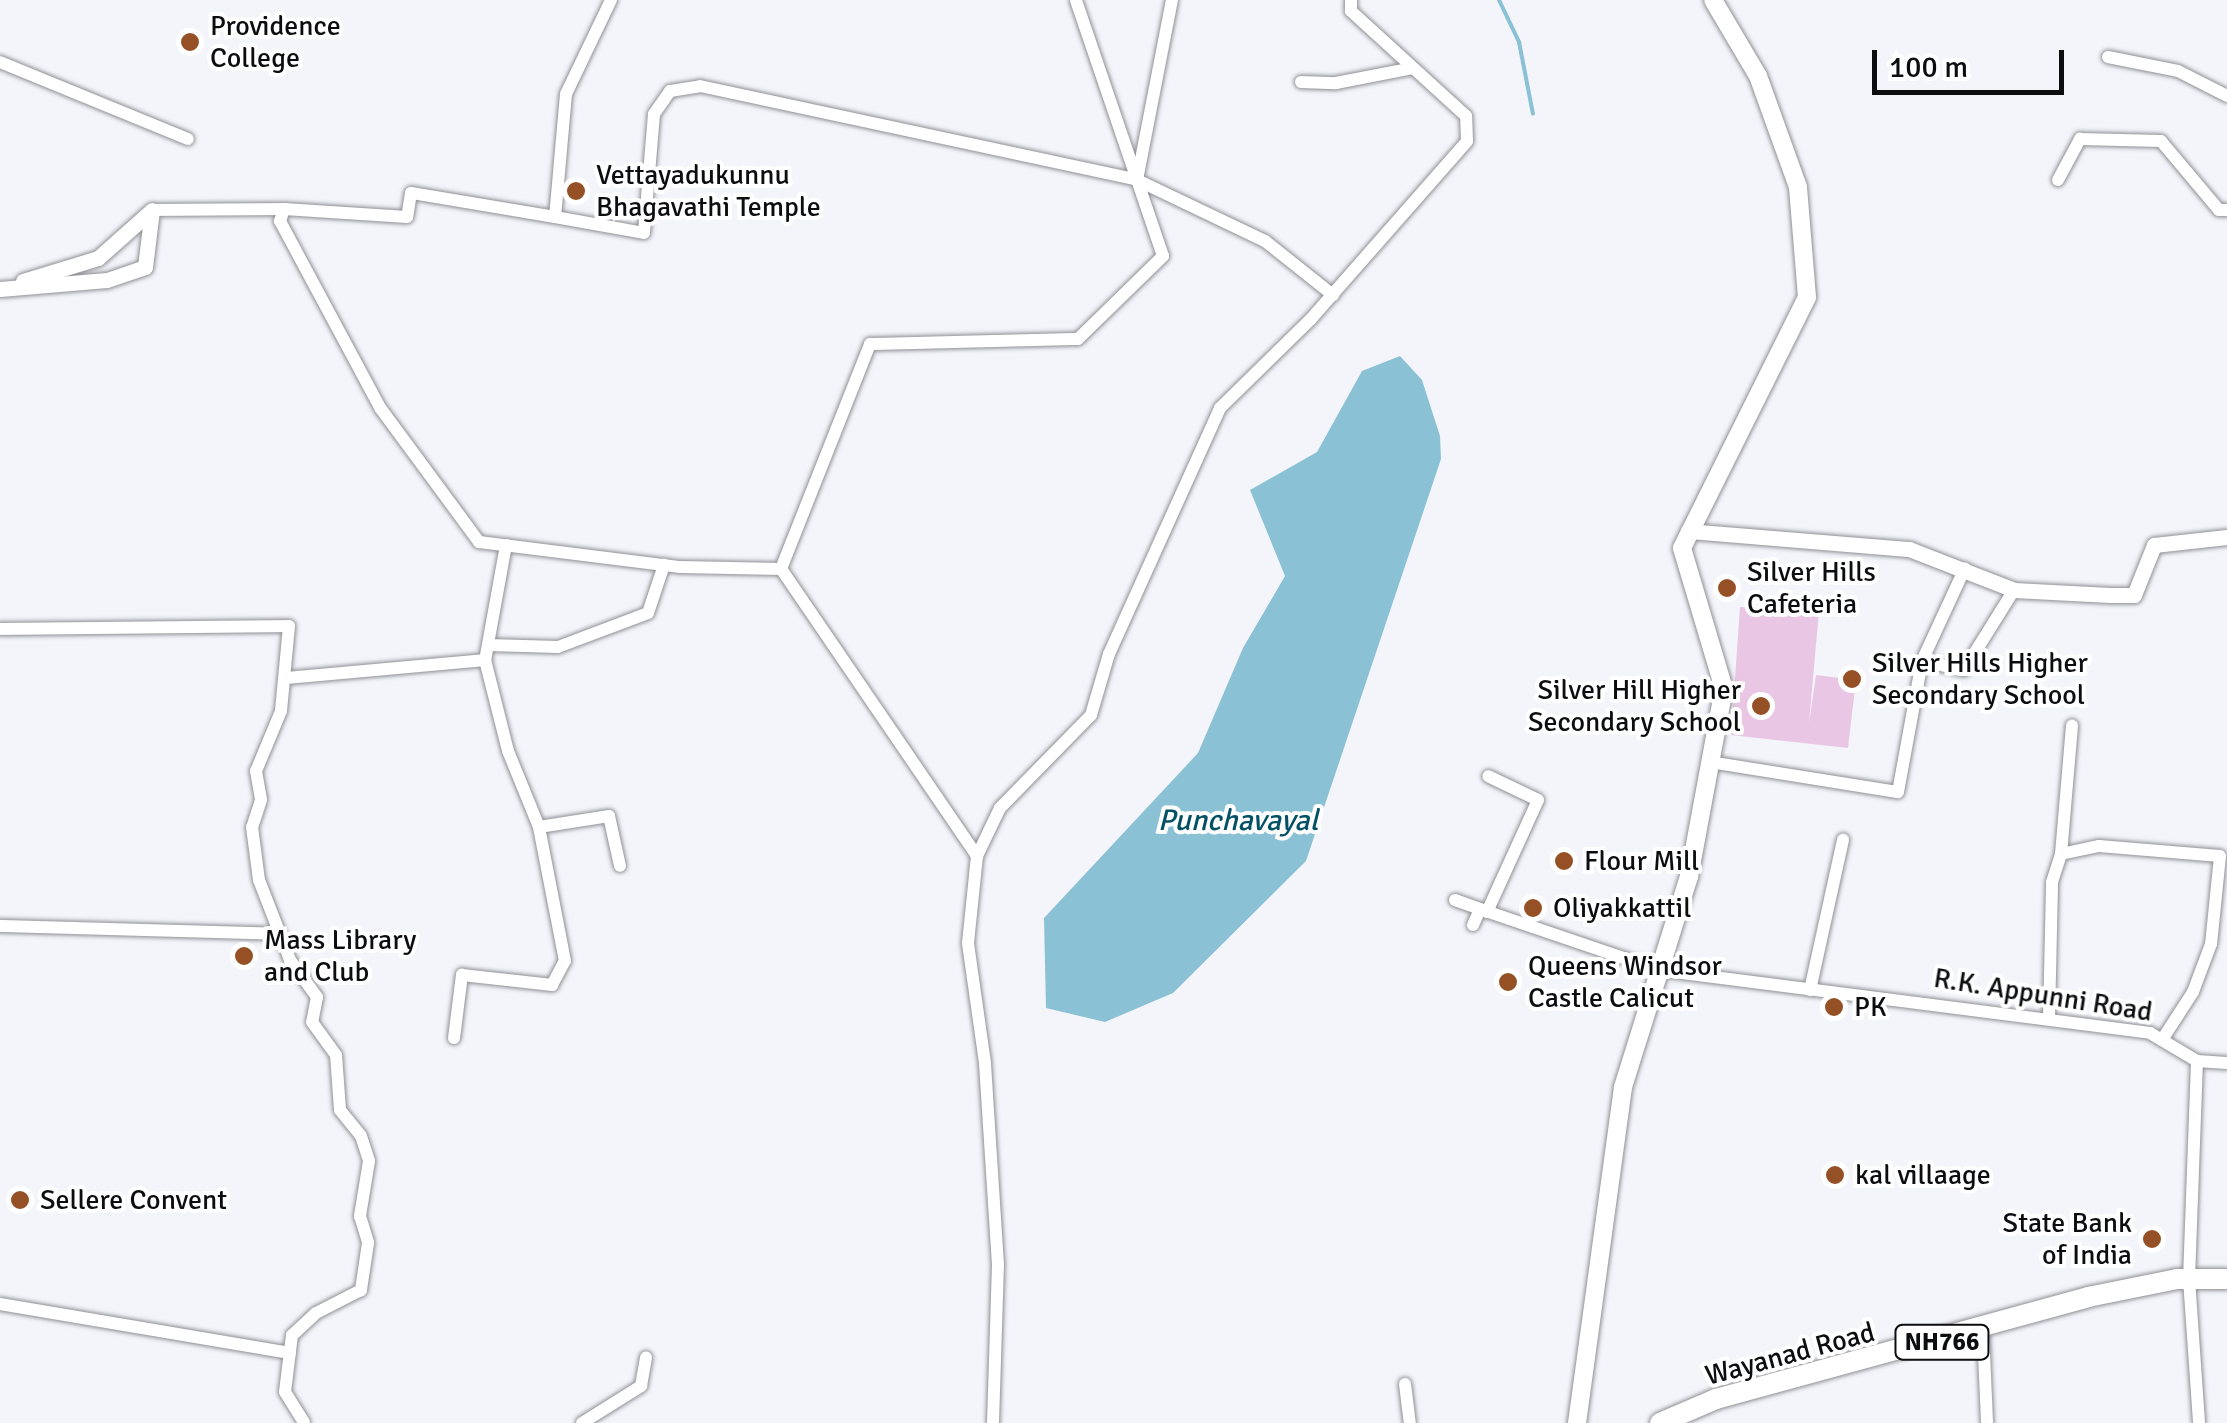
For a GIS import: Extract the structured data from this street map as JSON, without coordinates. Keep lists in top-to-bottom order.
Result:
{
  "streets": {
    "highway": ["NH766", "Wayanad Road"],
    "street": ["R.K. Appunni Road"]
  },
  "water": ["Punchavayal"],
  "places": [
    "Providence College",
    "Vettayadukunnu Bhagavathi Temple",
    "Silver Hills Cafeteria",
    "Silver Hills Higher Secondary School",
    "Silver Hill Higher Secondary School",
    "Flour Mill",
    "Oliyakkattil",
    "Mass Library and Club",
    "Queens Windsor Castle Calicut",
    "PK",
    "kal villaage",
    "Sellere Convent",
    "State Bank of India"
  ],
  "scale_bar": "100 m"
}
